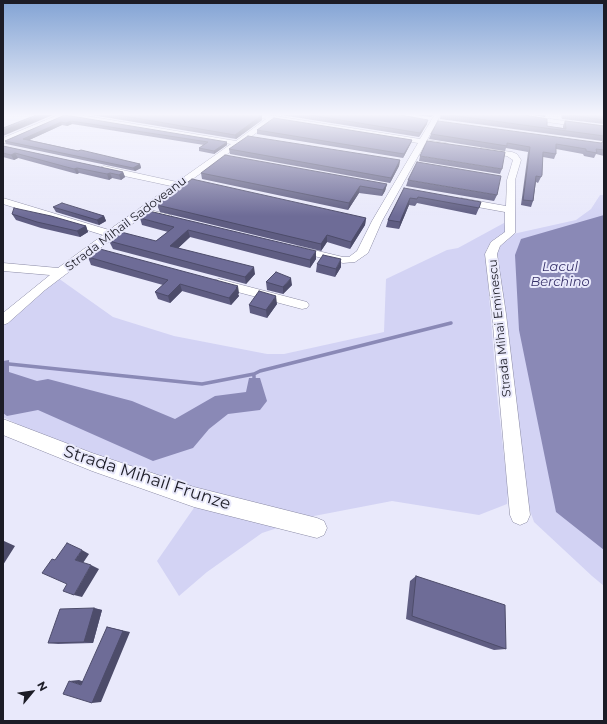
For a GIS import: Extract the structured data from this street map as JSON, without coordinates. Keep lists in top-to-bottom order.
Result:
{
  "streets": {
    "street": ["Strada Mihail Sadoveanu", "Strada Mihai Eminescu", "Strada Mihail Frunze"]
  },
  "water": ["Lacul Berchino"],
  "north": "top right"
}
